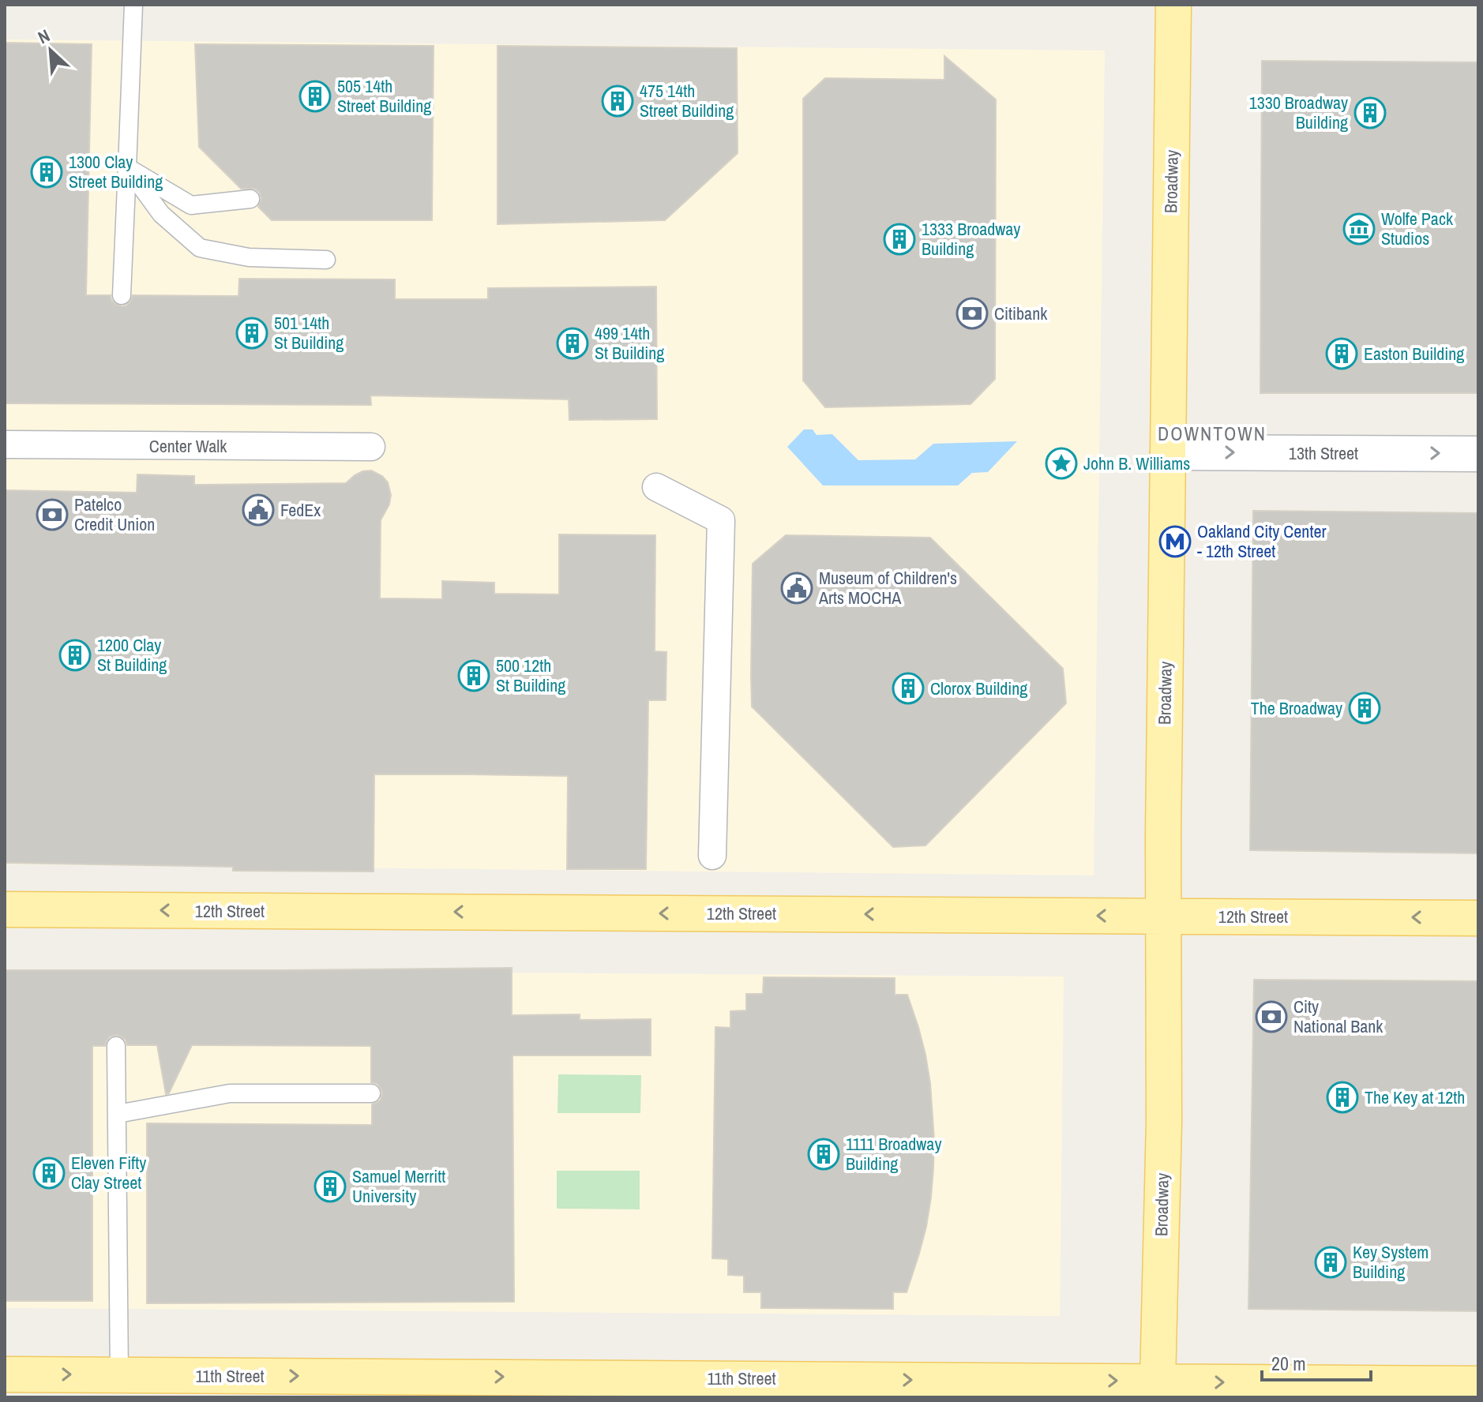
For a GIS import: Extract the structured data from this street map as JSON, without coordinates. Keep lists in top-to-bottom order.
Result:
{
  "streets": {
    "main road": ["Broadway", "12th Street", "11th Street"],
    "street": ["Center Walk", "13th Street"]
  },
  "crossings": [
    ["Broadway", "13th Street"],
    ["Broadway", "12th Street"],
    ["Broadway", "11th Street"]
  ],
  "one_way": ["13th Street", "12th Street", "11th Street"],
  "districts": ["DOWNTOWN"],
  "places": {
    "building": [
      "505 14th Street Building",
      "475 14th Street Building",
      "1330 Broadway Building",
      "1300 Clay Street Building",
      "1333 Broadway Building",
      "501 14th St Building",
      "499 14th St Building",
      "Easton Building",
      "1200 Clay St Building",
      "500 12th St Building",
      "Clorox Building",
      "The Broadway",
      "The Key at 12th",
      "1111 Broadway Building",
      "Eleven Fifty Clay Street",
      "Samuel Merritt University",
      "Key System Building"
    ],
    "museum": ["Wolfe Pack Studios"],
    "bank": ["Citibank", "Patelco Credit Union", "City National Bank"],
    "place": ["John B. Williams"],
    "public building": ["FedEx", "Museum of Children's Arts MOCHA"],
    "metro station": ["Oakland City Center - 12th Street"]
  },
  "scale_bar": "20 m",
  "north": "top left"
}
